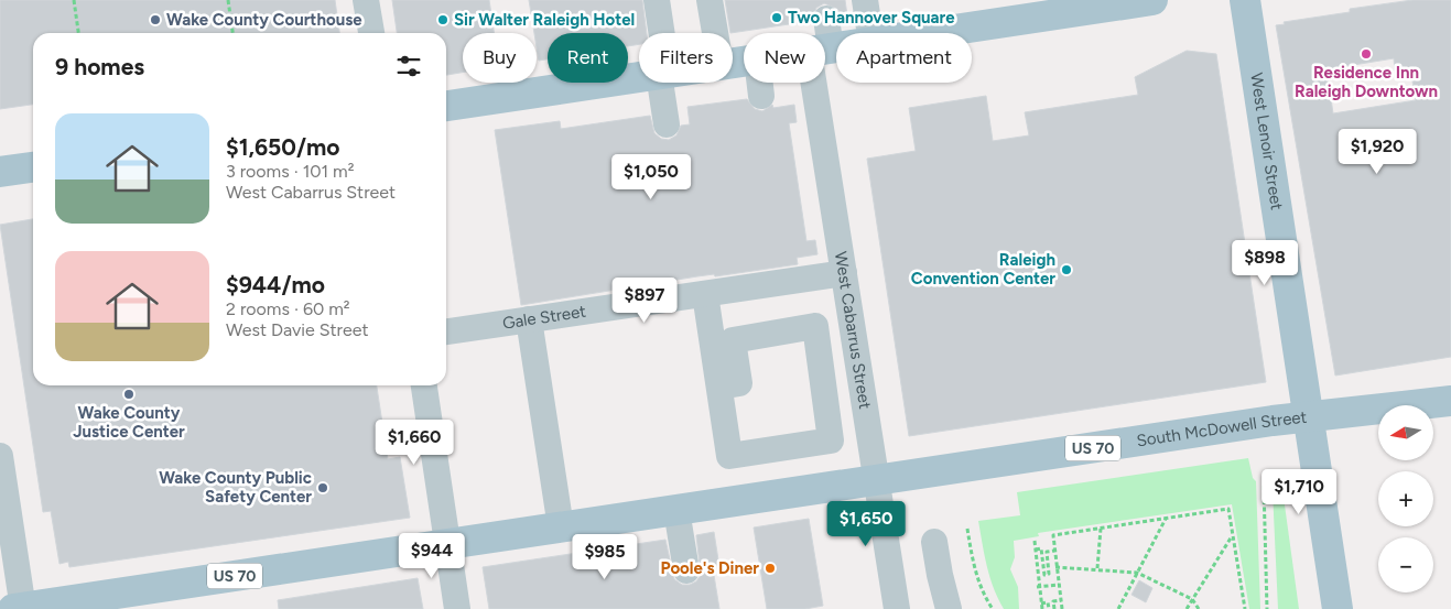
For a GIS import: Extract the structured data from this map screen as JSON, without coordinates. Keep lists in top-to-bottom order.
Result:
{
  "streets": {
    "main road": ["West Lenoir Street", "South McDowell Street", "US 70"],
    "street": ["Gale Street", "West Cabarrus Street"]
  },
  "crossings": [
    ["West Lenoir Street", "South McDowell Street"],
    ["Gale Street", "West Cabarrus Street"],
    ["West Cabarrus Street", "South McDowell Street"]
  ],
  "places": [
    "Two Hannover Square",
    "Wake County Courthouse",
    "Sir Walter Raleigh Hotel",
    "Residence Inn Raleigh Downtown",
    "Raleigh Convention Center",
    "Wake County Justice Center",
    "Wake County Public Safety Center",
    "Poole's Diner"
  ],
  "north": "left",
  "page": {
    "chip": [
      "Buy",
      "Rent",
      "Filters",
      "New",
      "Apartment"
    ],
    "heading": "9 homes",
    "list": [
      {
        "name": "$1,650/mo",
        "note": "3 rooms · 101 m² · West Cabarrus Street"
      },
      {
        "name": "$944/mo",
        "note": "2 rooms · 60 m² · West Davie Street"
      }
    ],
    "price": [
      "$1,920",
      "$1,050",
      "$898",
      "$897",
      "$1,660",
      "$1,710",
      "$1,650",
      "$944",
      "$985"
    ],
    "map_buttons": ["+", "−"]
  }
}
